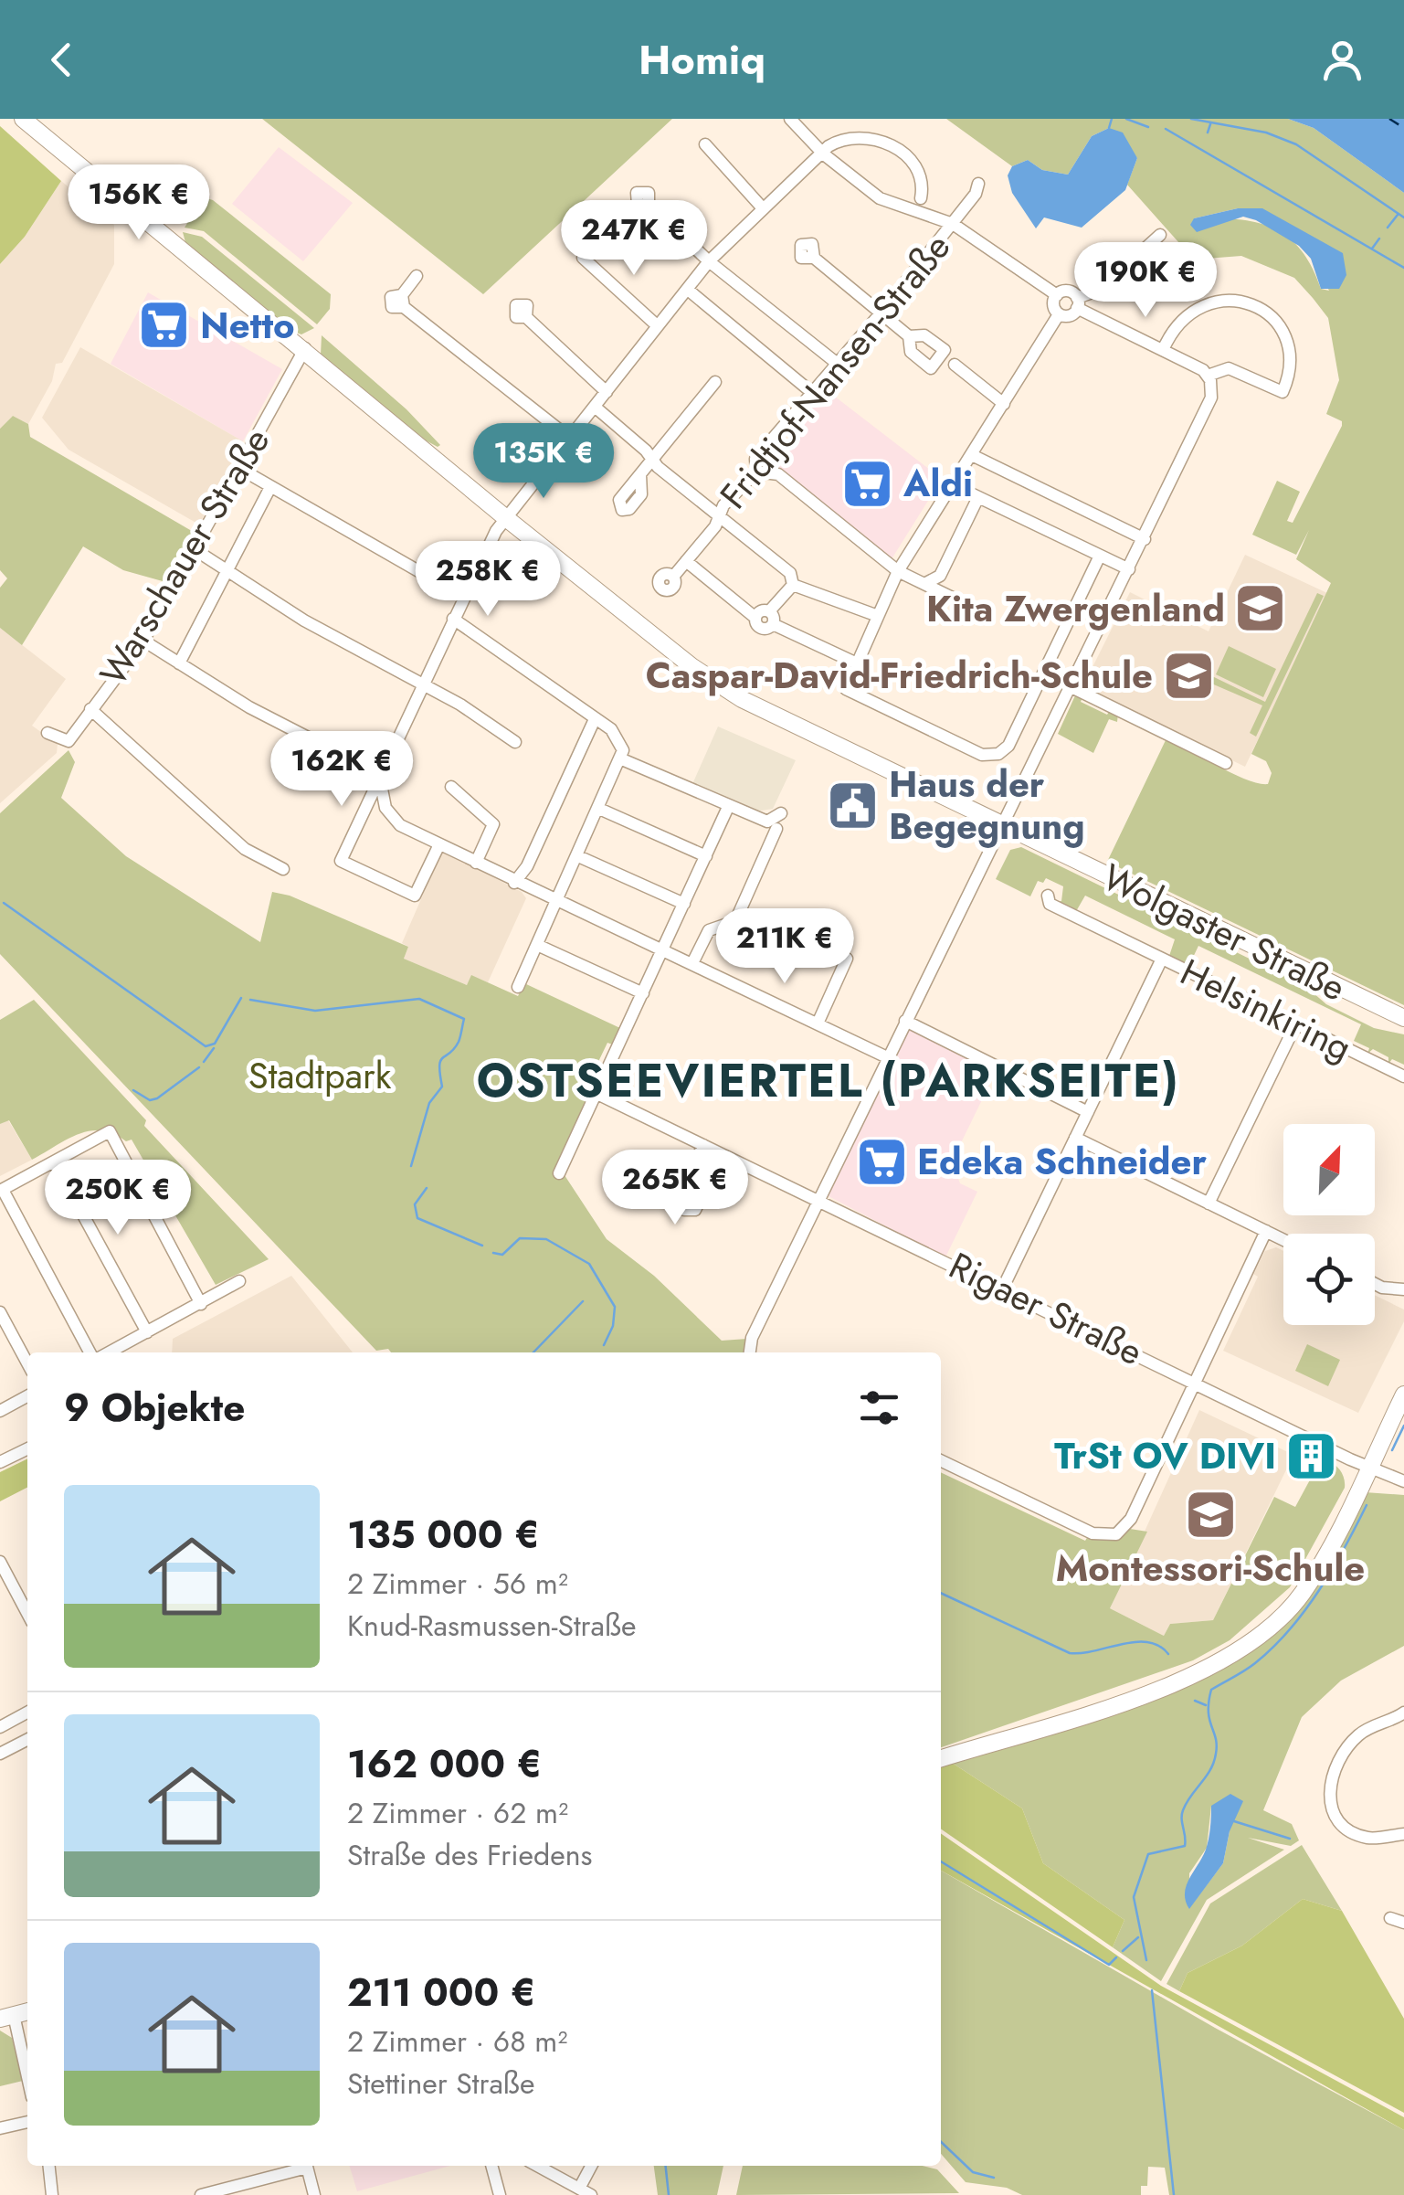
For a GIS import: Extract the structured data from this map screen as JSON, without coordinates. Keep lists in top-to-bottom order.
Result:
{
  "streets": {
    "main road": ["Wolgaster Straße"],
    "street": [
      "Fridtjof-Nansen-Straße",
      "Warschauer Straße",
      "Helsinkiring",
      "Rigaer Straße"
    ]
  },
  "crossings": [
    ["Warschauer Straße", "Wolgaster Straße"],
    ["Helsinkiring", "Rigaer Straße"]
  ],
  "districts": ["OSTSEEVIERTEL (PARKSEITE)"],
  "parks": ["Stadtpark"],
  "places": {
    "supermarket": ["Netto", "Aldi", "Edeka Schneider"],
    "school or university": ["Kita Zwergenland", "Caspar-David-Friedrich-Schule", "Montessori-Schule"],
    "public building": ["Haus der Begegnung"],
    "building": ["TrSt OV DIVI"]
  },
  "north": "top right",
  "page": {
    "header": "Homiq",
    "price": [
      "156K €",
      "247K €",
      "190K €",
      "135K €",
      "258K €",
      "162K €",
      "211K €",
      "265K €",
      "250K €"
    ],
    "heading": "9 Objekte",
    "list": [
      {
        "name": "135 000 €",
        "note": "2 Zimmer · 56 m² · Knud-Rasmussen-Straße"
      },
      {
        "name": "162 000 €",
        "note": "2 Zimmer · 62 m² · Straße des Friedens"
      },
      {
        "name": "211 000 €",
        "note": "2 Zimmer · 68 m² · Stettiner Straße"
      }
    ]
  }
}
